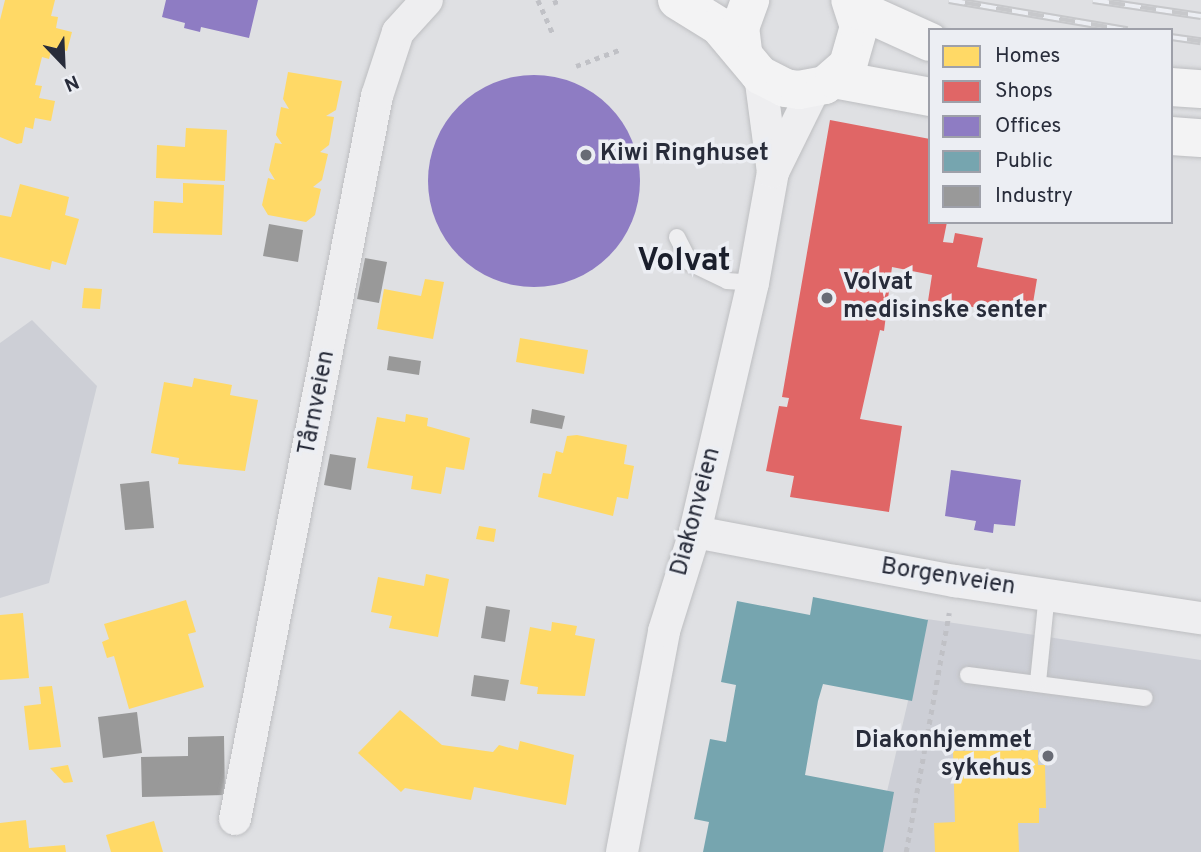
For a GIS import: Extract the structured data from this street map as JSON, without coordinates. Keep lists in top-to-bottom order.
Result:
{
  "streets": {
    "street": ["Tårnveien", "Diakonveien", "Borgenveien"]
  },
  "crossings": [
    ["Diakonveien", "Borgenveien"]
  ],
  "districts": ["Volvat"],
  "places": ["Kiwi Ringhuset", "Volvat medisinske senter", "Diakonhjemmet sykehus"],
  "legend": [
    "Homes",
    "Shops",
    "Offices",
    "Public",
    "Industry"
  ],
  "north": "bottom right"
}
